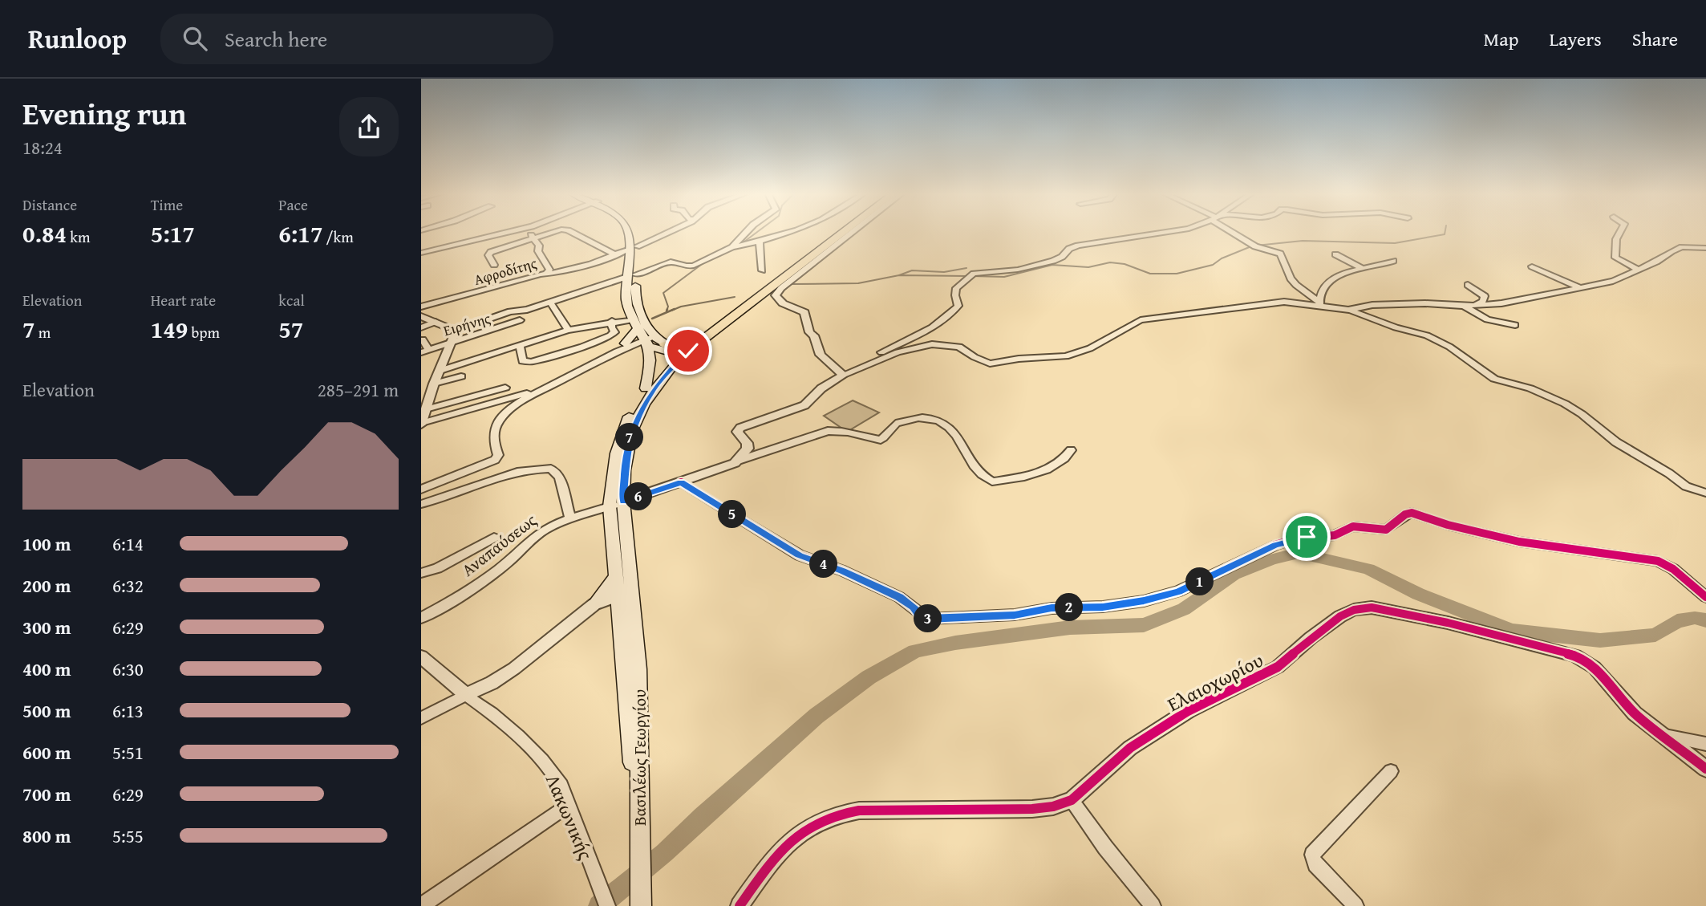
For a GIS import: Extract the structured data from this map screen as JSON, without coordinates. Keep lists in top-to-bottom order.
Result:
{
  "streets": {
    "main road": ["Βασιλέως Γεωργίου"],
    "street": [
      "Αφροδίτης",
      "Ειρήνης",
      "Αναπαύσεως",
      "Ελαιοχωρίου",
      "Λακωνικής"
    ]
  },
  "crossings": [
    ["Αναπαύσεως", "Βασιλέως Γεωργίου"]
  ],
  "page": {
    "header": "Runloop",
    "search": "Search here",
    "nav": ["Map", "Layers", "Share"],
    "heading": ["Evening run", "18:24"],
    "stats": [
      ["Distance", "0.84 km"],
      ["Time", "5:17"],
      ["Pace", "6:17 /km"],
      ["Elevation", "7 m"],
      ["Heart rate", "149 bpm"],
      ["kcal", "57"]
    ],
    "chart": ["Elevation", "285–291 m"],
    "pins": [
      "7",
      "6",
      "5",
      "4",
      "1",
      "2",
      "3"
    ],
    "list": [
      {
        "name": "100 m",
        "note": "6:14"
      },
      {
        "name": "200 m",
        "note": "6:32"
      },
      {
        "name": "300 m",
        "note": "6:29"
      },
      {
        "name": "400 m",
        "note": "6:30"
      },
      {
        "name": "500 m",
        "note": "6:13"
      },
      {
        "name": "600 m",
        "note": "5:51"
      },
      {
        "name": "700 m",
        "note": "6:29"
      },
      {
        "name": "800 m",
        "note": "5:55"
      }
    ]
  }
}
